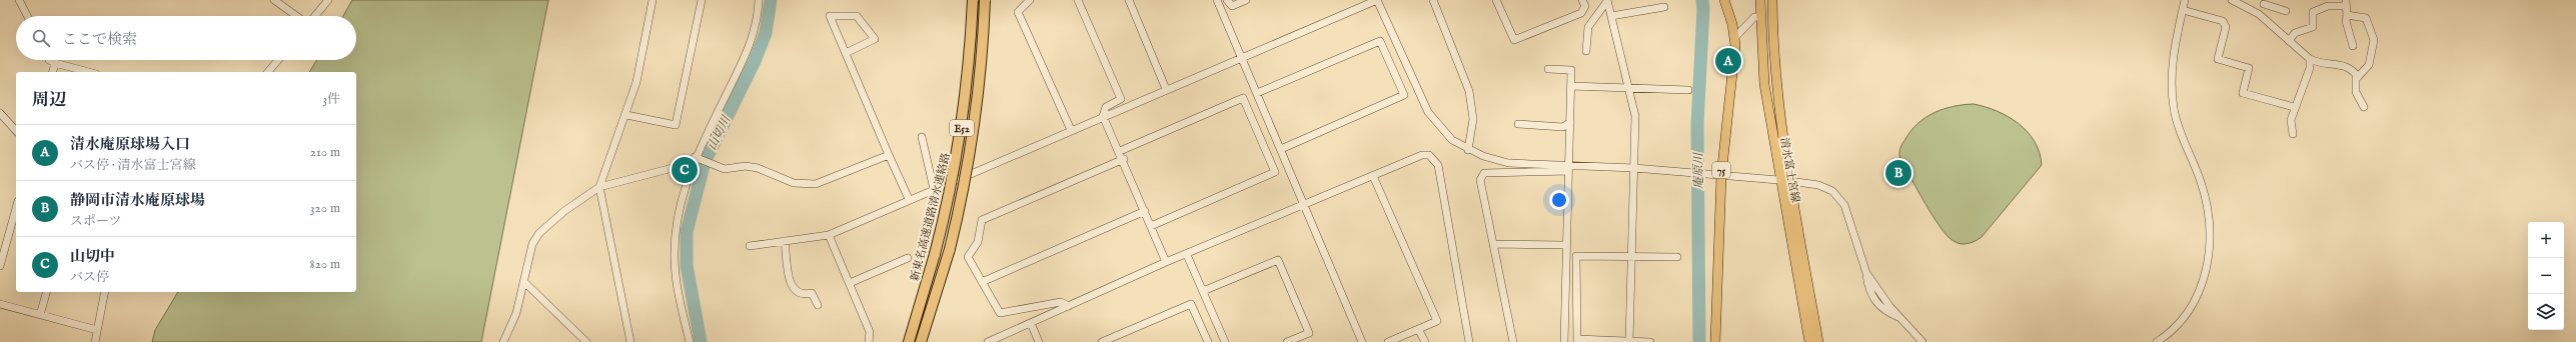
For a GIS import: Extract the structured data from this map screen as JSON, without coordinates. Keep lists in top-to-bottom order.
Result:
{
  "streets": {
    "highway": ["E52", "新東名高速道路清水連絡路"],
    "main road": ["75", "清水富士宮線"]
  },
  "water": ["山切川", "庵原川"],
  "page": {
    "search": "ここで検索",
    "pins": ["A", "C", "B"],
    "heading": ["周辺", "3件"],
    "list": [
      {
        "mark": "A",
        "name": "清水庵原球場入口",
        "note": "バス停 · 清水富士宮線",
        "value": "210 m"
      },
      {
        "mark": "B",
        "name": "静岡市清水庵原球場",
        "note": "スポーツ",
        "value": "320 m"
      },
      {
        "mark": "C",
        "name": "山切中",
        "note": "バス停",
        "value": "820 m"
      }
    ],
    "map_buttons": ["+", "−"]
  }
}
